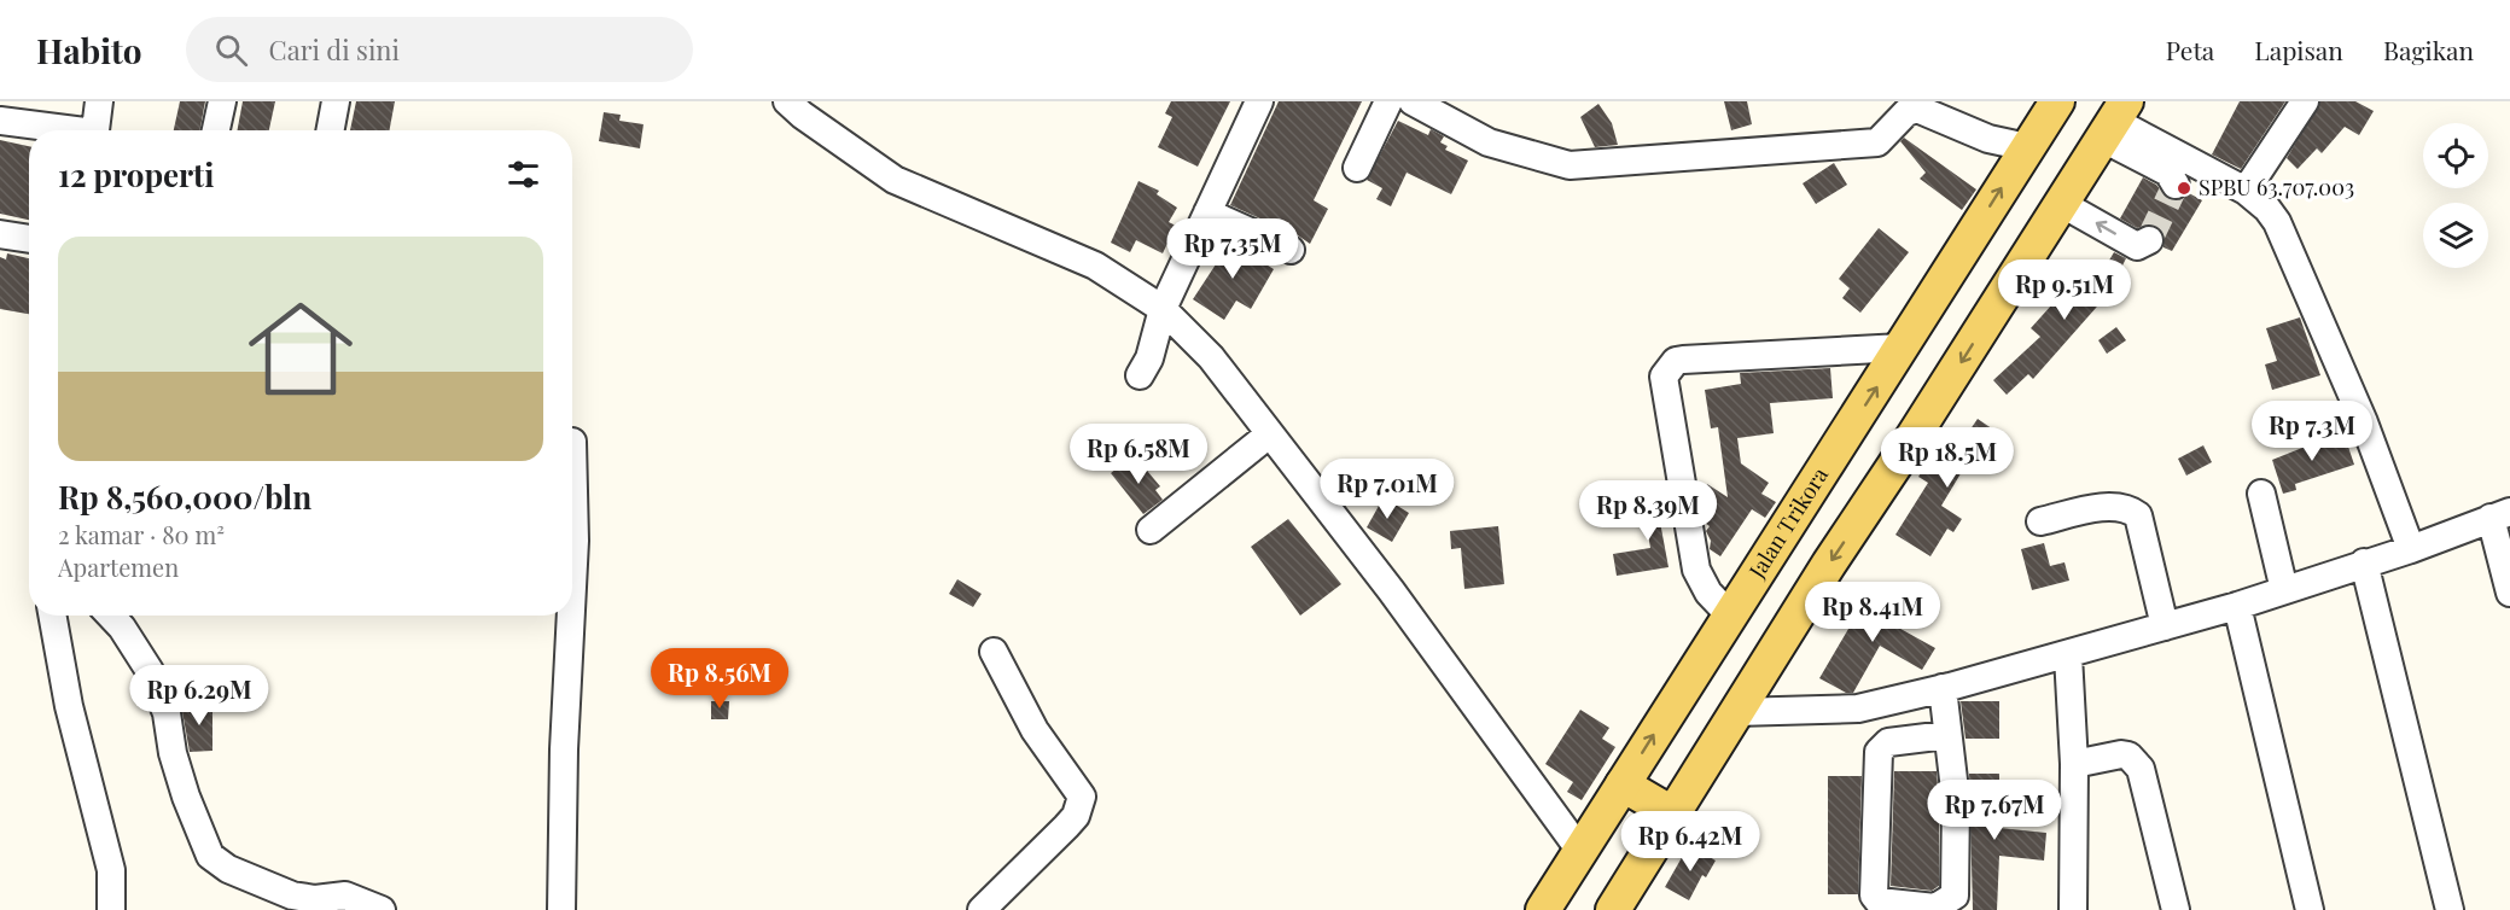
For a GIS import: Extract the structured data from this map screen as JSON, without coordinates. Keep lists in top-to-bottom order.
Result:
{
  "streets": {
    "main road": ["Jalan Trikora"]
  },
  "places": ["SPBU 63.707.003"],
  "page": {
    "header": "Habito",
    "search": "Cari di sini",
    "nav": ["Peta", "Lapisan", "Bagikan"],
    "heading": "12 properti",
    "list": [
      {
        "name": "Rp 8,560,000/bln",
        "note": "2 kamar · 80 m² · Apartemen"
      }
    ],
    "price": [
      "Rp 7.35M",
      "Rp 9.51M",
      "Rp 7.3M",
      "Rp 6.58M",
      "Rp 18.5M",
      "Rp 7.01M",
      "Rp 8.39M",
      "Rp 8.41M",
      "Rp 8.56M",
      "Rp 6.29M",
      "Rp 7.67M",
      "Rp 6.42M"
    ]
  }
}
